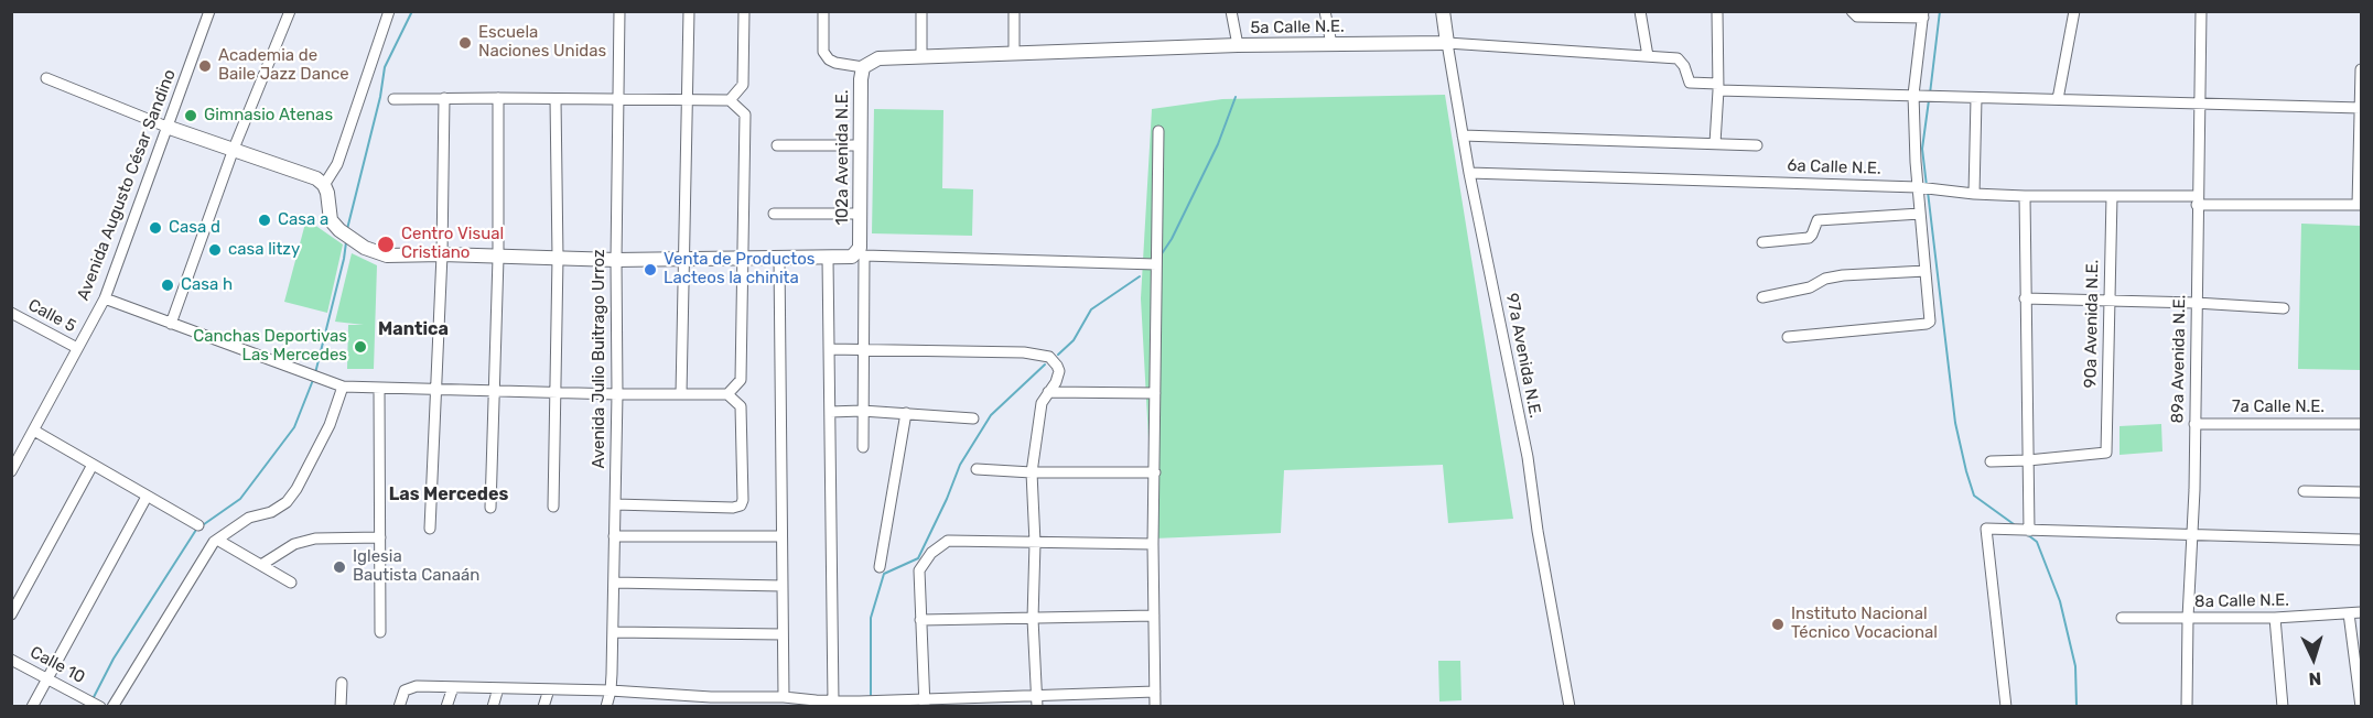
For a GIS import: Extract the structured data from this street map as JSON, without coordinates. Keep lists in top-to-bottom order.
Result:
{
  "streets": {
    "street": [
      "5a Calle N.E.",
      "102a Avenida N.E.",
      "6a Calle N.E.",
      "Avenida Augusto César Sandino",
      "Calle 5",
      "90a Avenida N.E.",
      "97a Avenida N.E.",
      "Avenida Julio Buitrago Urroz",
      "89a Avenida N.E.",
      "7a Calle N.E.",
      "8a Calle N.E.",
      "Calle 10"
    ]
  },
  "crossings": [
    ["5a Calle N.E.", "102a Avenida N.E."],
    ["5a Calle N.E.", "97a Avenida N.E."],
    ["6a Calle N.E.", "90a Avenida N.E."],
    ["6a Calle N.E.", "97a Avenida N.E."],
    ["6a Calle N.E.", "89a Avenida N.E."],
    ["Avenida Augusto César Sandino", "Calle 5"],
    ["89a Avenida N.E.", "7a Calle N.E."],
    ["89a Avenida N.E.", "8a Calle N.E."]
  ],
  "districts": ["Mantica", "Las Mercedes"],
  "places": [
    "Escuela Naciones Unidas",
    "Academia de Baile Jazz Dance",
    "Gimnasio Atenas",
    "Casa a",
    "Casa d",
    "Centro Visual Cristiano",
    "casa litzy",
    "Venta de Productos Lacteos la chinita",
    "Casa h",
    "Canchas Deportivas Las Mercedes",
    "Iglesia Bautista Canaán",
    "Instituto Nacional Técnico Vocacional"
  ],
  "north": "bottom"
}
